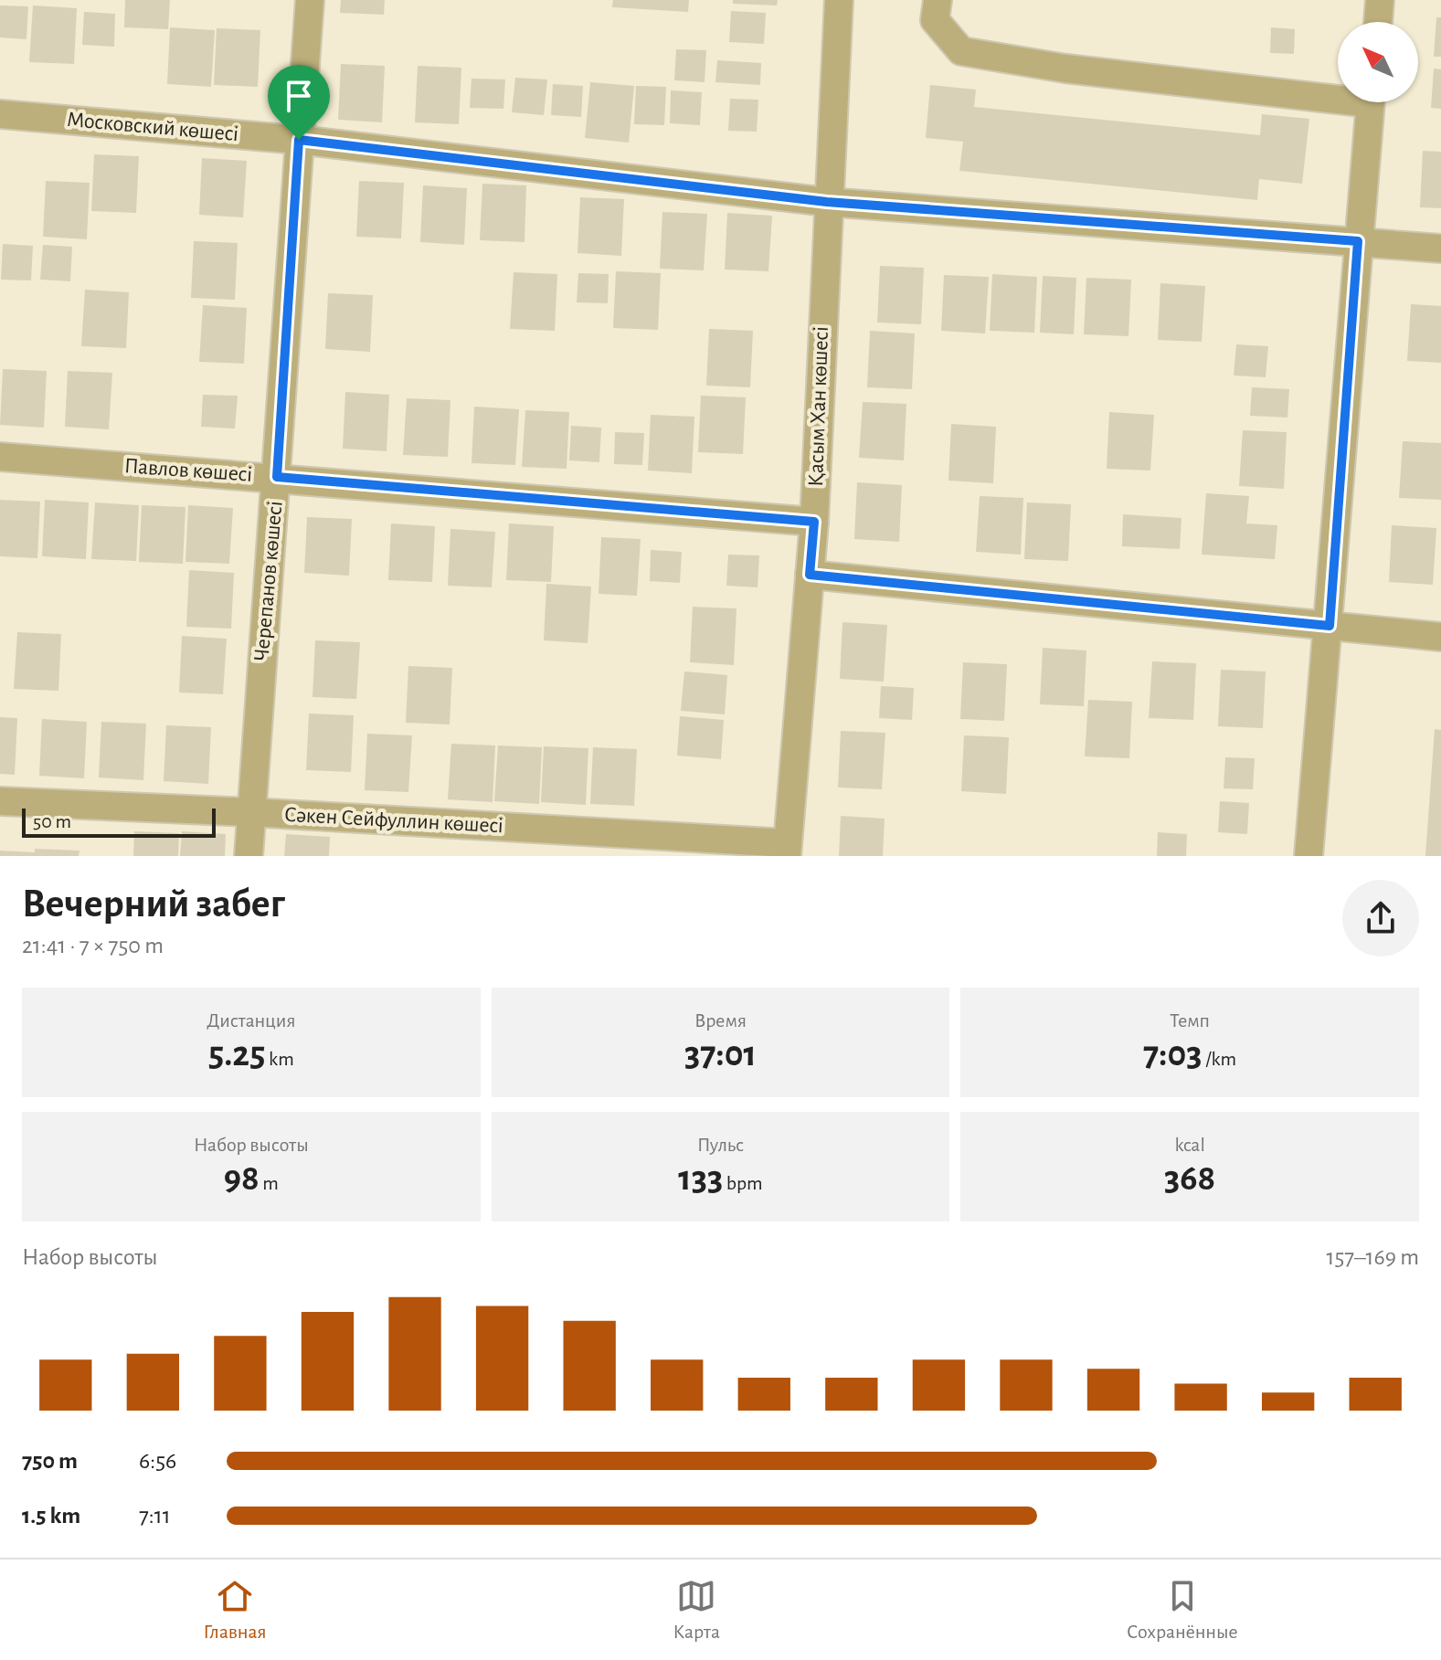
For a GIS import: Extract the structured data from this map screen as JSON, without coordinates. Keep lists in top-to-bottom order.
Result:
{
  "streets": {
    "street": [
      "Московский көшесі",
      "Қасым Хан көшесі",
      "Павлов көшесі",
      "Черепанов көшесі",
      "Сәкен Сейфуллин көшесі"
    ]
  },
  "crossings": [
    ["Московский көшесі", "Қасым Хан көшесі"],
    ["Московский көшесі", "Черепанов көшесі"],
    ["Қасым Хан көшесі", "Павлов көшесі"],
    ["Қасым Хан көшесі", "Сәкен Сейфуллин көшесі"],
    ["Павлов көшесі", "Черепанов көшесі"],
    ["Черепанов көшесі", "Сәкен Сейфуллин көшесі"]
  ],
  "scale_bar": "50 m",
  "north": "top left",
  "page": {
    "scale": "50 m",
    "heading": ["Вечерний забег", "21:41 · 7 × 750 m"],
    "stats": [
      ["Дистанция", "5.25 km"],
      ["Время", "37:01"],
      ["Темп", "7:03 /km"],
      ["Набор высоты", "98 m"],
      ["Пульс", "133 bpm"],
      ["kcal", "368"]
    ],
    "chart": ["Набор высоты", "157–169 m"],
    "list": [
      {
        "name": "750 m",
        "note": "6:56"
      },
      {
        "name": "1.5 km",
        "note": "7:11"
      }
    ],
    "tabs": ["Главная", "Карта", "Сохранённые"]
  }
}
